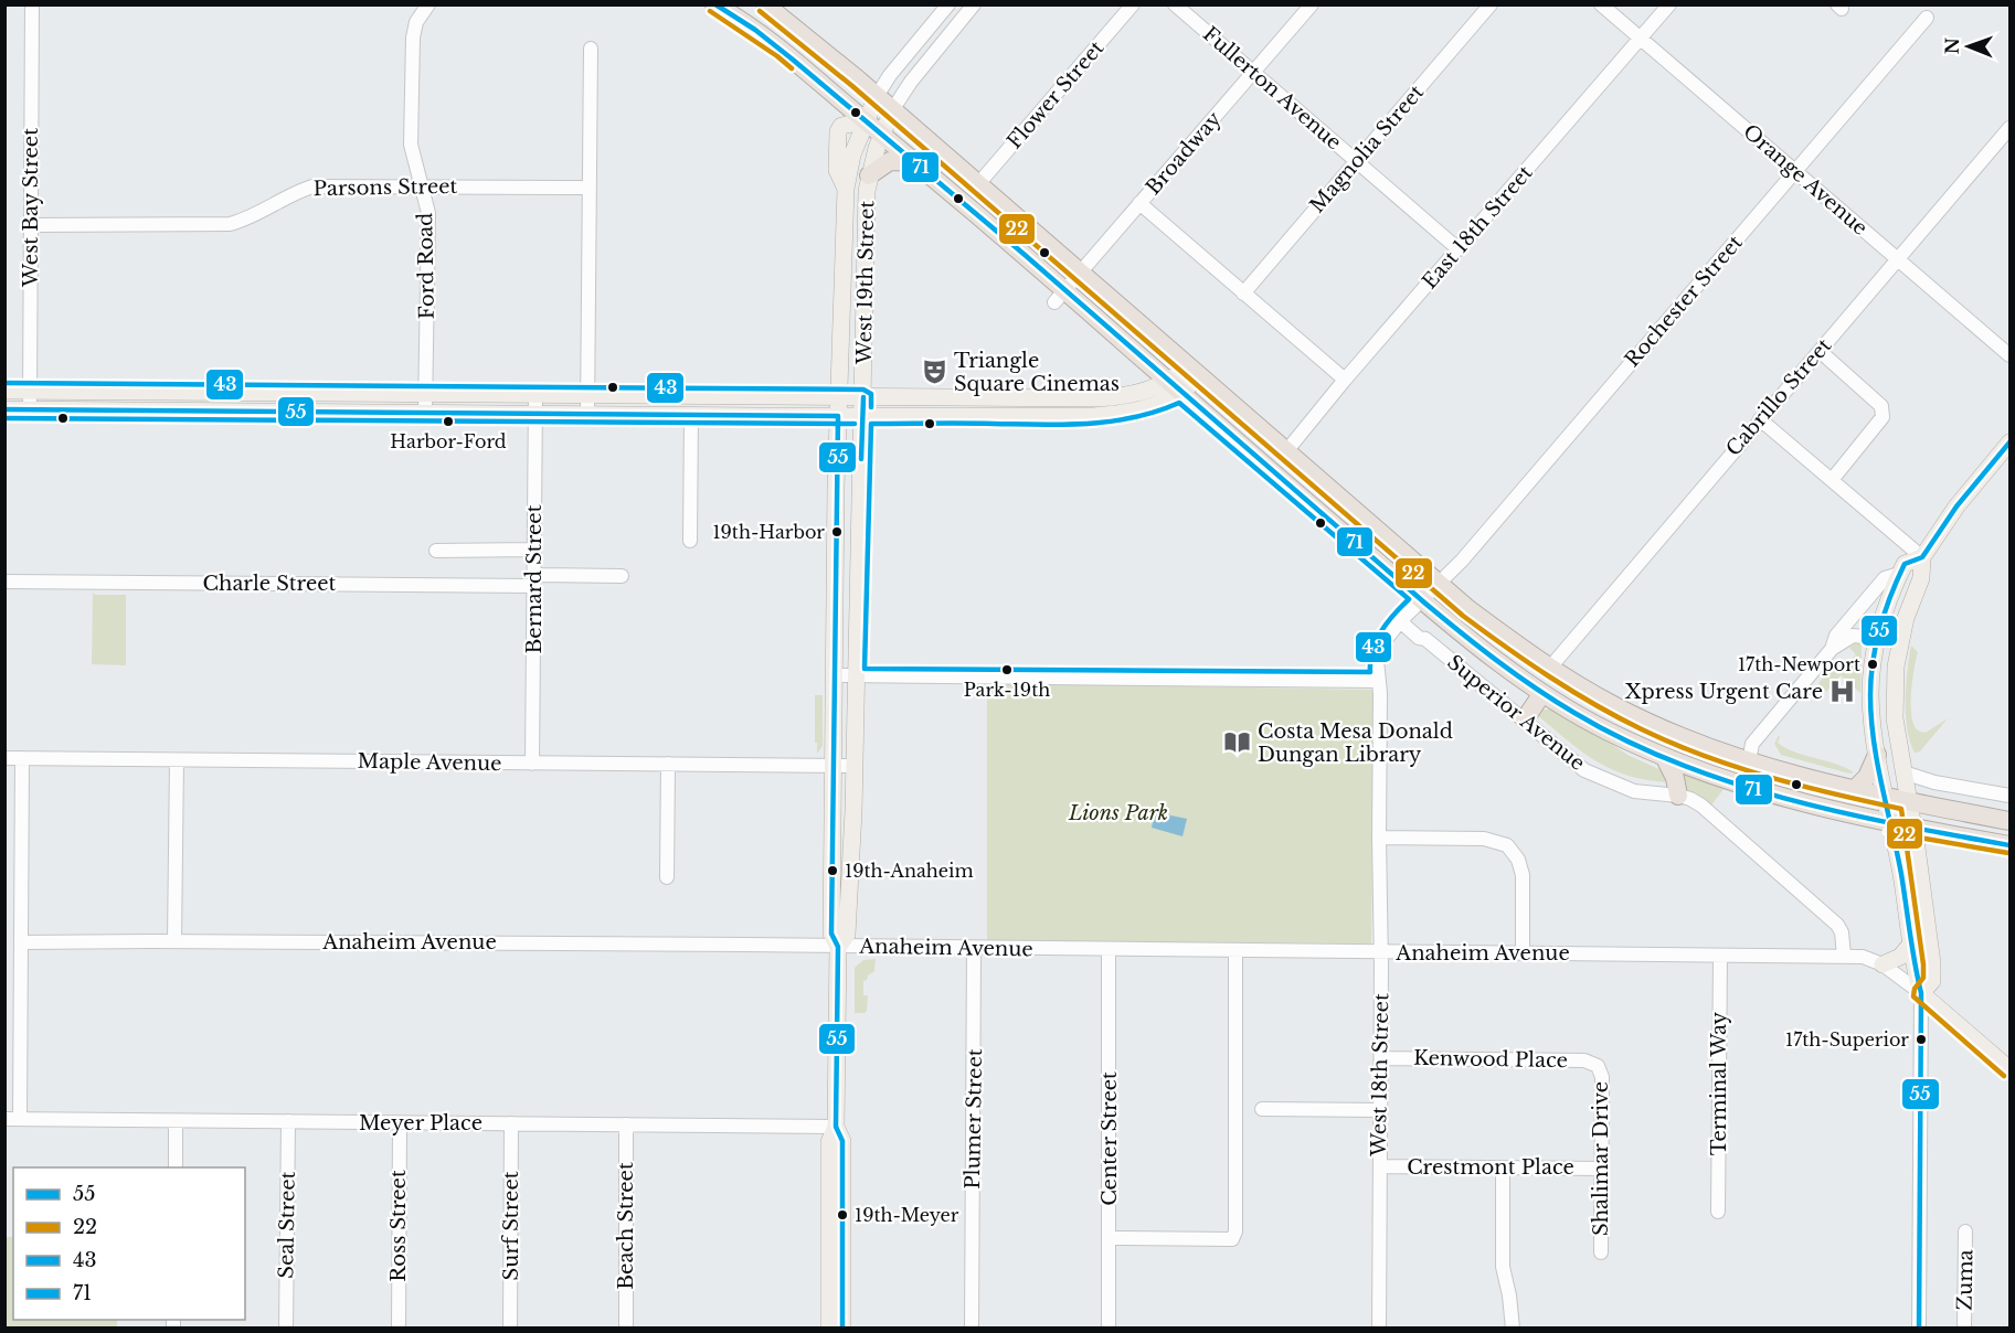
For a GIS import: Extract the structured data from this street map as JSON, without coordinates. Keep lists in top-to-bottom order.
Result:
{
  "streets": {
    "main road": ["West 19th Street"],
    "street": [
      "Fullerton Avenue",
      "Flower Street",
      "Magnolia Street",
      "Broadway",
      "Orange Avenue",
      "Parsons Street",
      "West Bay Street",
      "East 18th Street",
      "Ford Road",
      "Rochester Street",
      "Cabrillo Street",
      "Bernard Street",
      "Charle Street",
      "Superior Avenue",
      "Maple Avenue",
      "Anaheim Avenue",
      "Kenwood Place",
      "West 18th Street",
      "Terminal Way",
      "Plumer Street",
      "Meyer Place",
      "Center Street",
      "Shalimar Drive",
      "Crestmont Place",
      "Seal Street",
      "Ross Street",
      "Surf Street",
      "Beach Street",
      "Zuma"
    ]
  },
  "crossings": [
    ["Fullerton Avenue", "Magnolia Street"],
    ["Fullerton Avenue", "Broadway"],
    ["Fullerton Avenue", "East 18th Street"],
    ["Orange Avenue", "East 18th Street"],
    ["Orange Avenue", "Rochester Street"],
    ["Orange Avenue", "Cabrillo Street"],
    ["Parsons Street", "West Bay Street"],
    ["Parsons Street", "Ford Road"],
    ["West 19th Street", "Maple Avenue"],
    ["West 19th Street", "Anaheim Avenue"],
    ["West 19th Street", "Meyer Place"],
    ["Rochester Street", "West 18th Street"],
    ["Bernard Street", "Charle Street"],
    ["Bernard Street", "Maple Avenue"],
    ["Superior Avenue", "Anaheim Avenue"],
    ["Superior Avenue", "West 18th Street"],
    ["Anaheim Avenue", "West 18th Street"],
    ["Anaheim Avenue", "Terminal Way"],
    ["Anaheim Avenue", "Plumer Street"],
    ["Anaheim Avenue", "Center Street"],
    ["Kenwood Place", "West 18th Street"],
    ["Kenwood Place", "Shalimar Drive"],
    ["West 18th Street", "Crestmont Place"],
    ["Meyer Place", "Seal Street"],
    ["Meyer Place", "Ross Street"],
    ["Meyer Place", "Surf Street"],
    ["Meyer Place", "Beach Street"],
    ["Shalimar Drive", "Crestmont Place"]
  ],
  "parks": ["Lions Park"],
  "places": {
    "theatre": ["Triangle Square Cinemas"],
    "other": [
      "Harbor-Ford",
      "19th-Harbor",
      "17th-Newport",
      "Park-19th",
      "19th-Anaheim",
      "17th-Superior",
      "19th-Meyer"
    ],
    "hospital": ["Xpress Urgent Care"],
    "library": ["Costa Mesa Donald Dungan Library"]
  },
  "lines": [
    "transit line 71",
    "transit line 22",
    "transit line 43",
    "transit line 55"
  ],
  "legend": [
    "55",
    "22",
    "43",
    "71"
  ],
  "north": "left"
}
